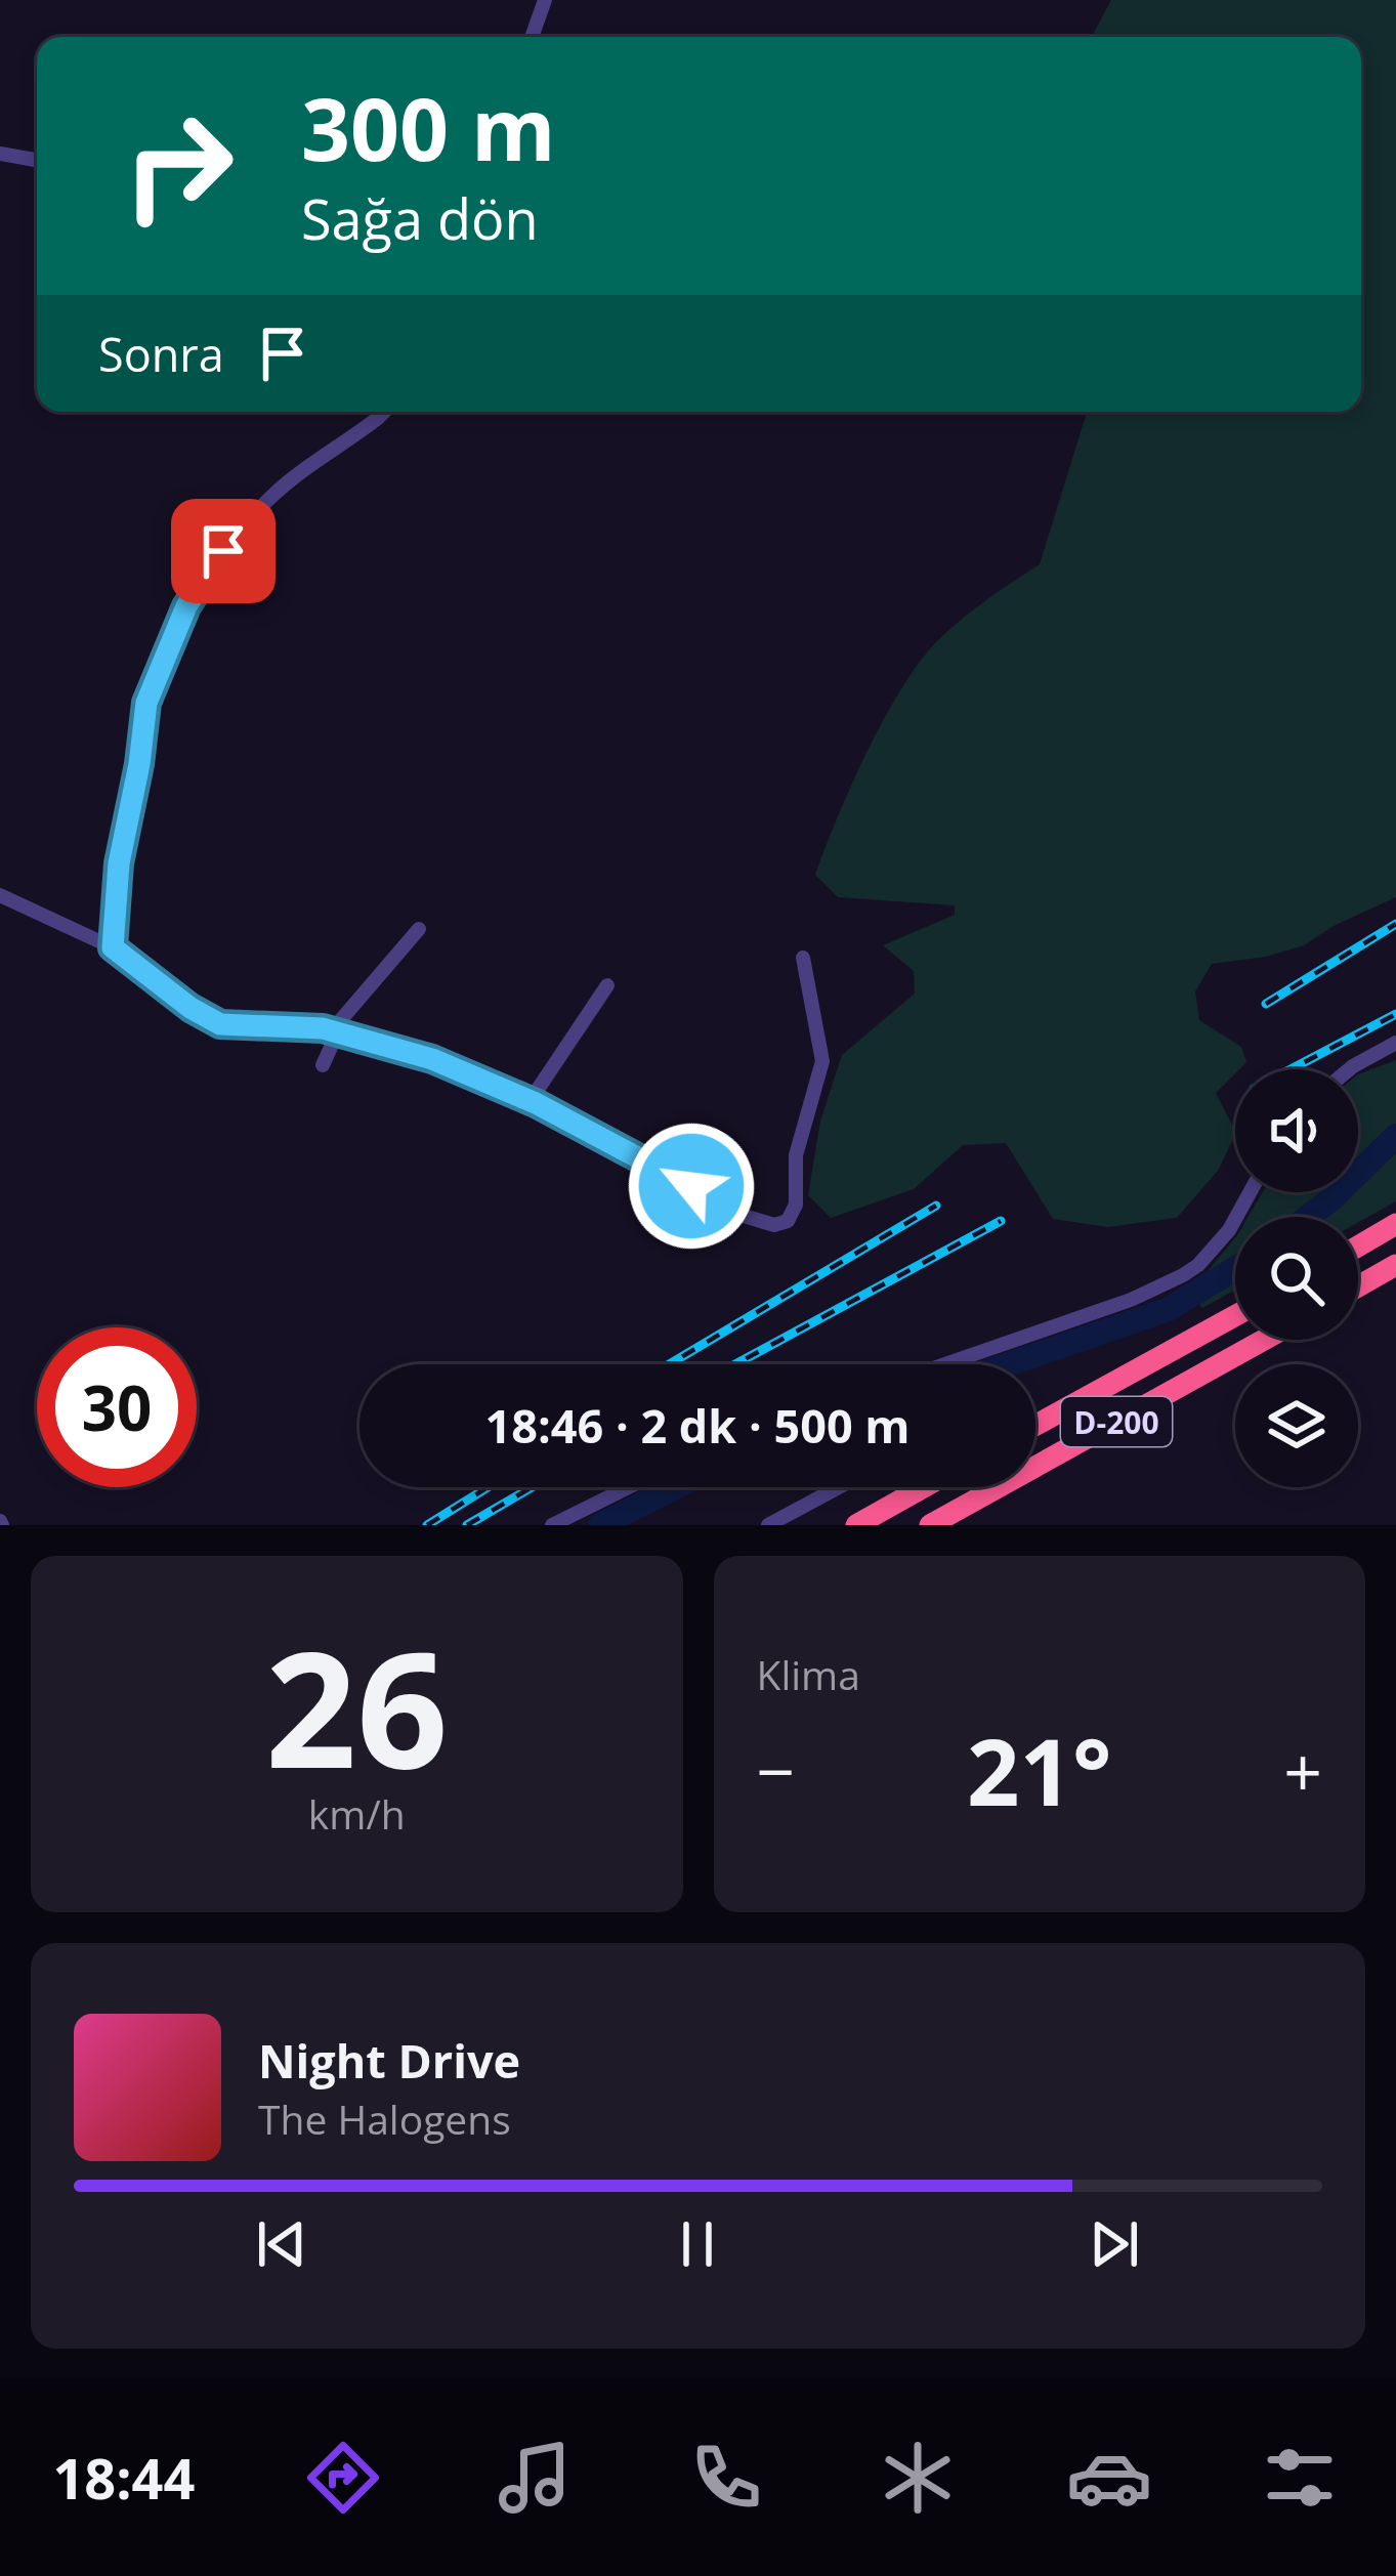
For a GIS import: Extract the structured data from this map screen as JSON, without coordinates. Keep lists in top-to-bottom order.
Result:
{
  "streets": {
    "highway": ["D-200"]
  },
  "page": {
    "turn": ["300 m", "Sağa dön"],
    "then": "Sonra",
    "limit": "30",
    "trip": "18:46 · 2 dk · 500 m",
    "tile": [
      ["26", "km/h"],
      "Klima"
    ],
    "heat": ["−", "21°", "+"],
    "song": ["Night Drive", "The Halogens"],
    "tabs": "18:44"
  }
}
